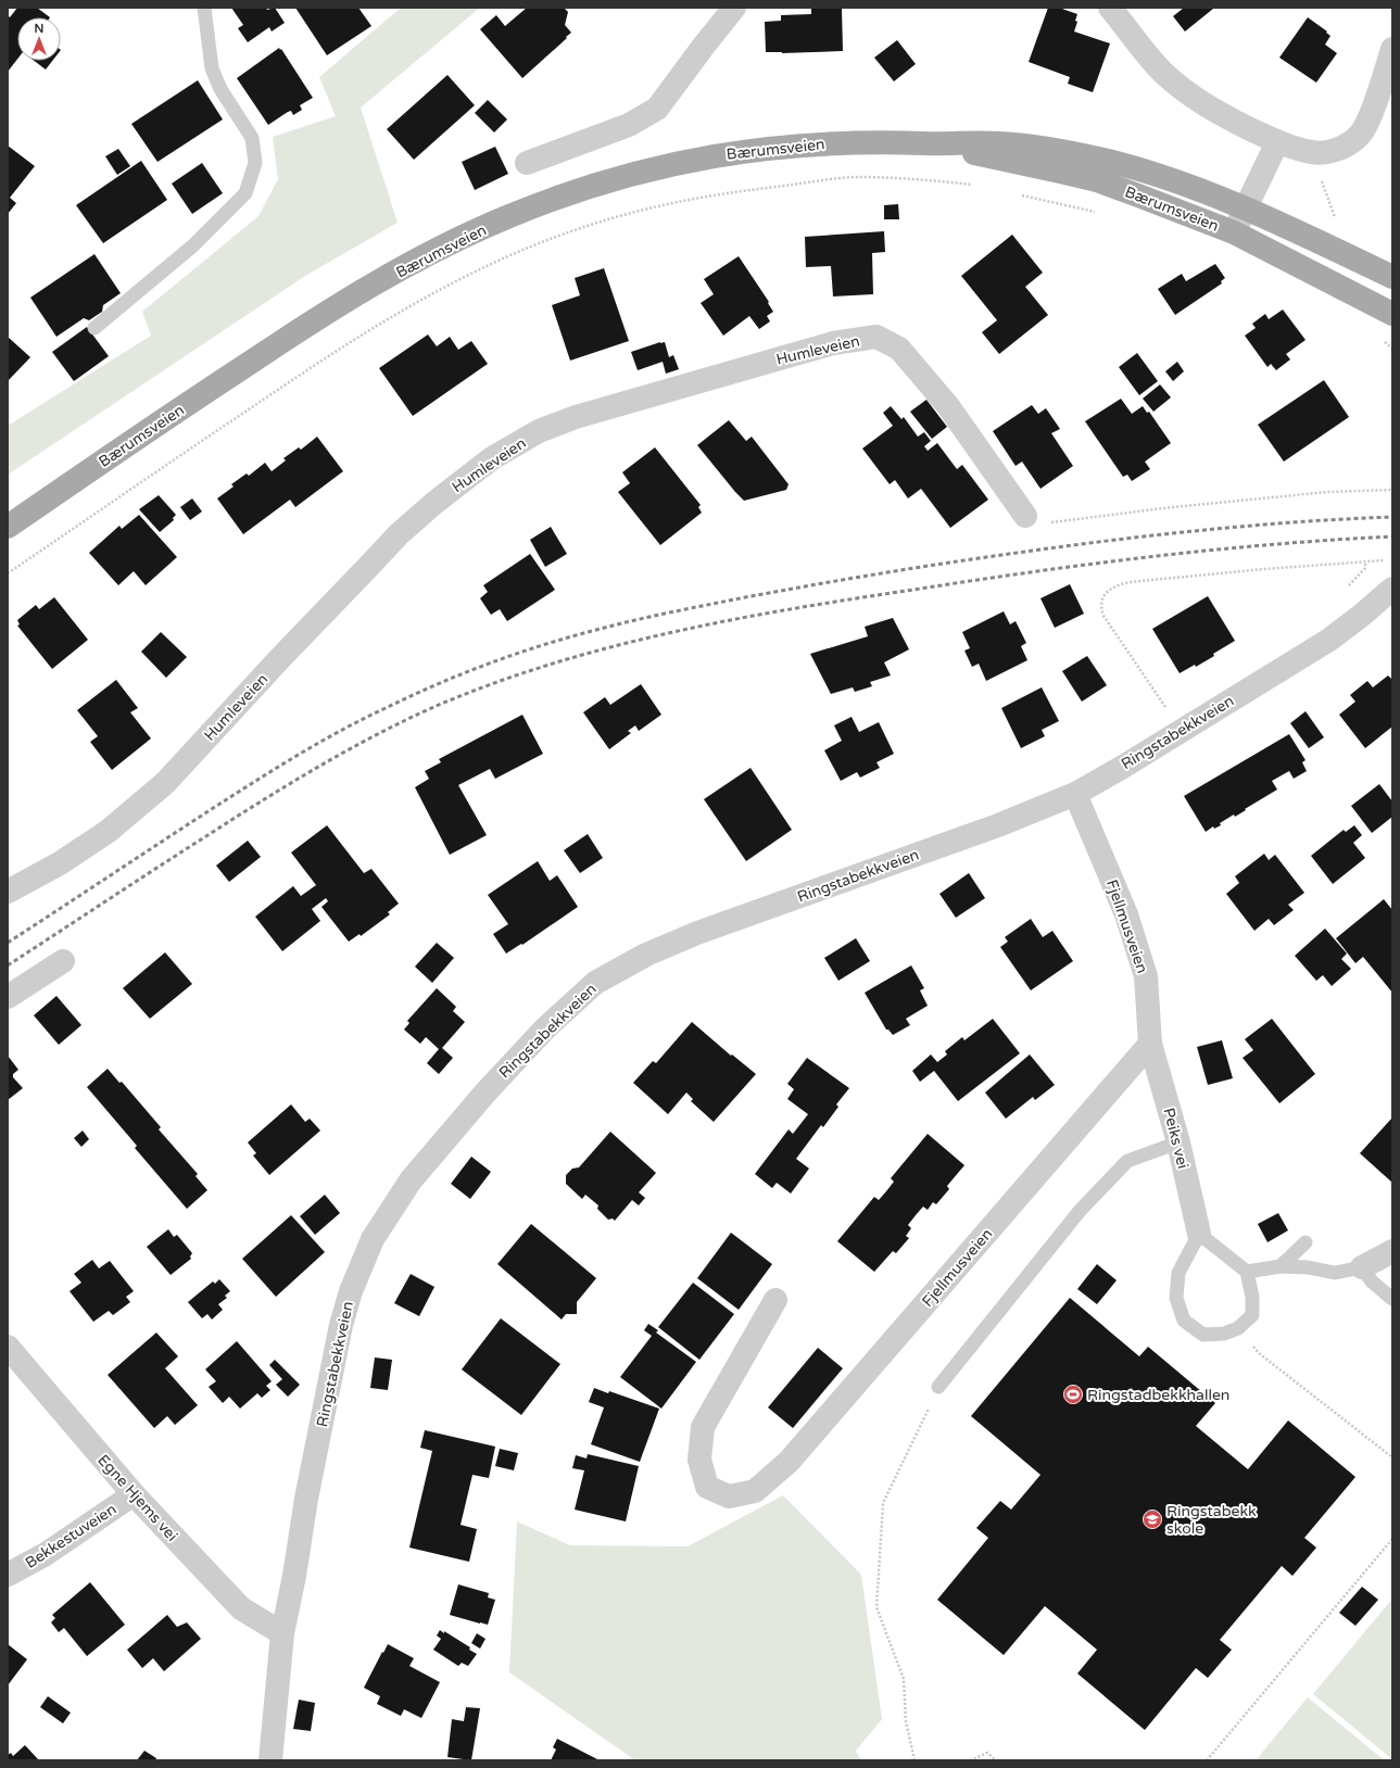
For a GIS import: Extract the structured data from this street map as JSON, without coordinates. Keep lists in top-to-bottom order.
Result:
{
  "streets": {
    "main road": ["Bærumsveien"],
    "street": [
      "Humleveien",
      "Ringstabekkveien",
      "Fjellmusveien",
      "Peiks vei",
      "Egne Hjems vei",
      "Bekkestuveien"
    ]
  },
  "crossings": [
    ["Ringstabekkveien", "Fjellmusveien"],
    ["Ringstabekkveien", "Egne Hjems vei"],
    ["Fjellmusveien", "Peiks vei"],
    ["Egne Hjems vei", "Bekkestuveien"]
  ],
  "places": {
    "sports": ["Ringstadbekkhallen"],
    "school or university": ["Ringstabekk skole"]
  },
  "north": "top"
}
